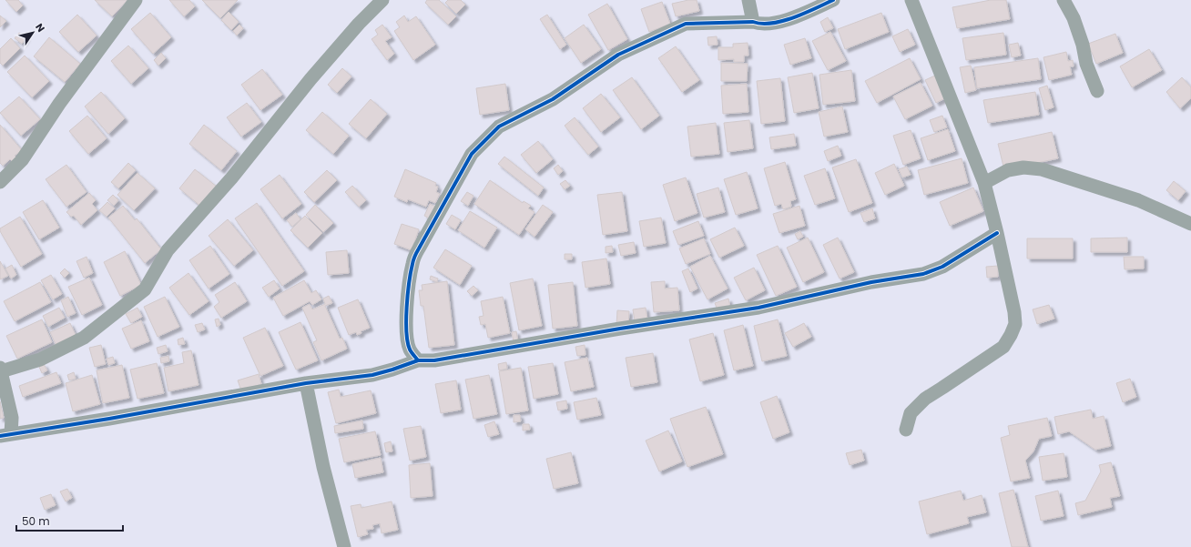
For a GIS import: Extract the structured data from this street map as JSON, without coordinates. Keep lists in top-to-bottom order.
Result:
{
  "scale_bar": "50 m",
  "north": "top right"
}
